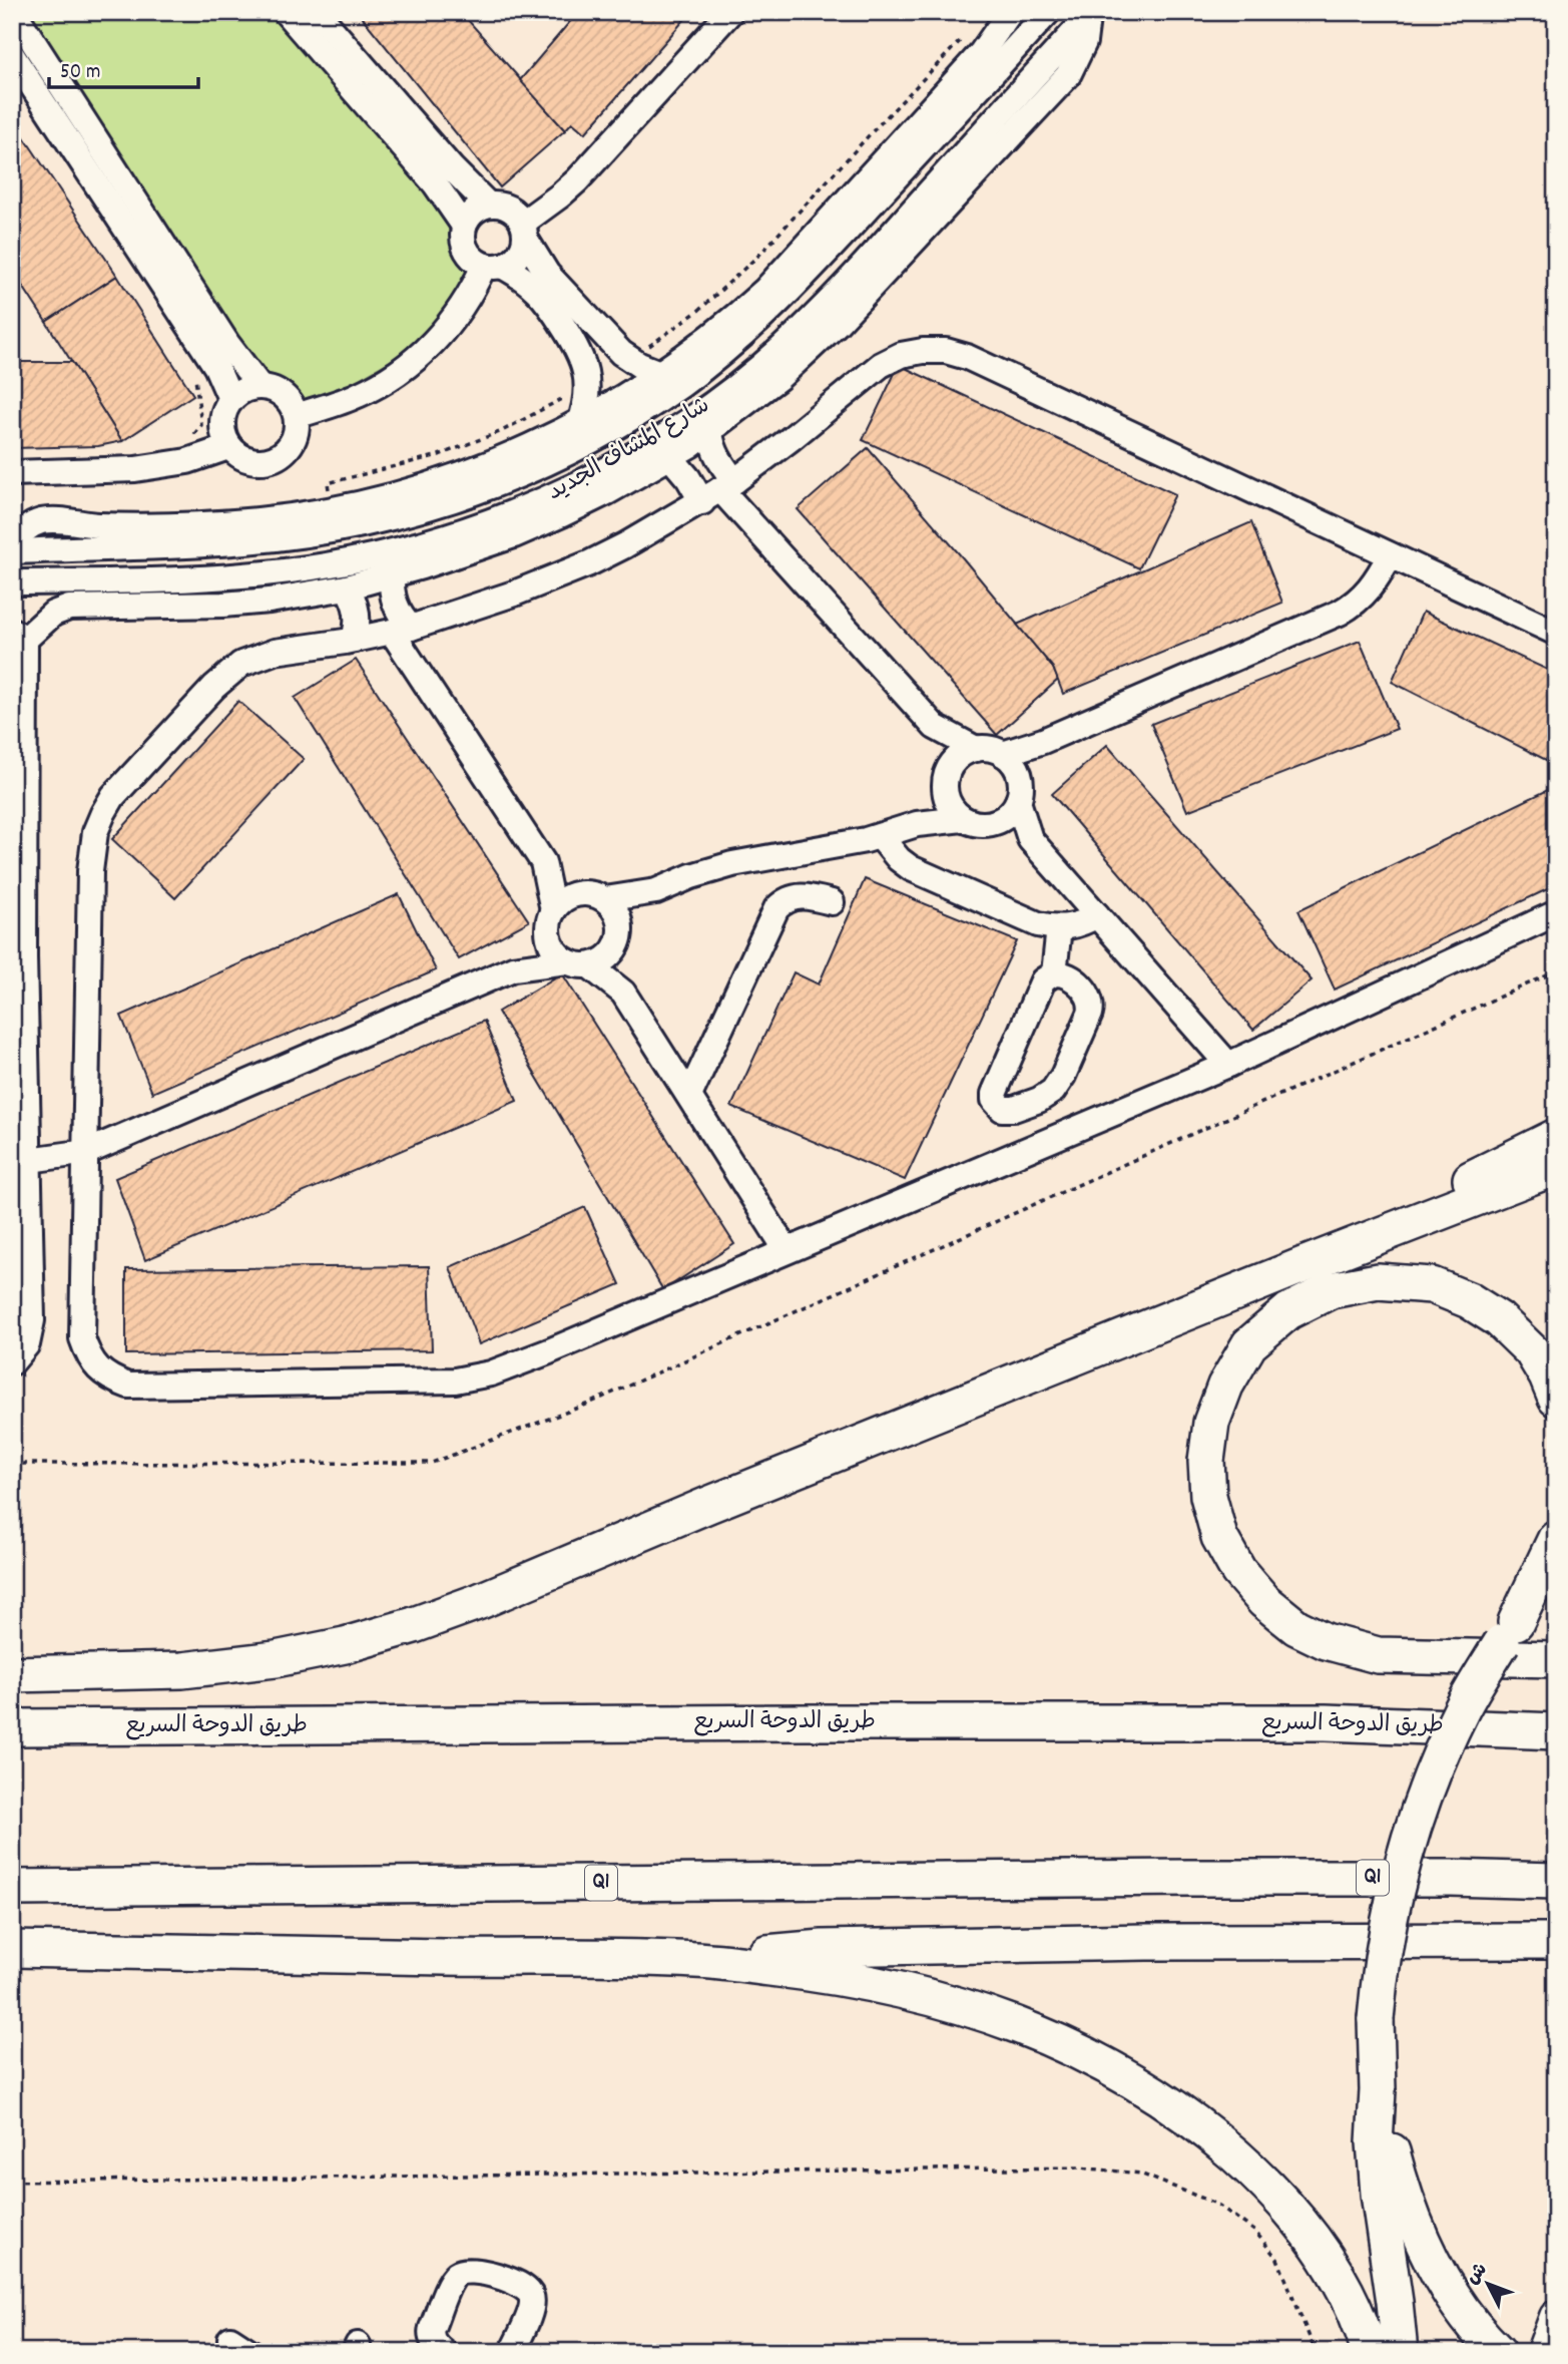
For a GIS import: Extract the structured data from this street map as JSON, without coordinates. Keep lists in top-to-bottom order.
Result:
{
  "streets": {
    "highway": ["طريق الدوحة السريع", "Q1"],
    "street": ["شارع المشاف الجديد"]
  },
  "scale_bar": "50 m",
  "north": "top left"
}
